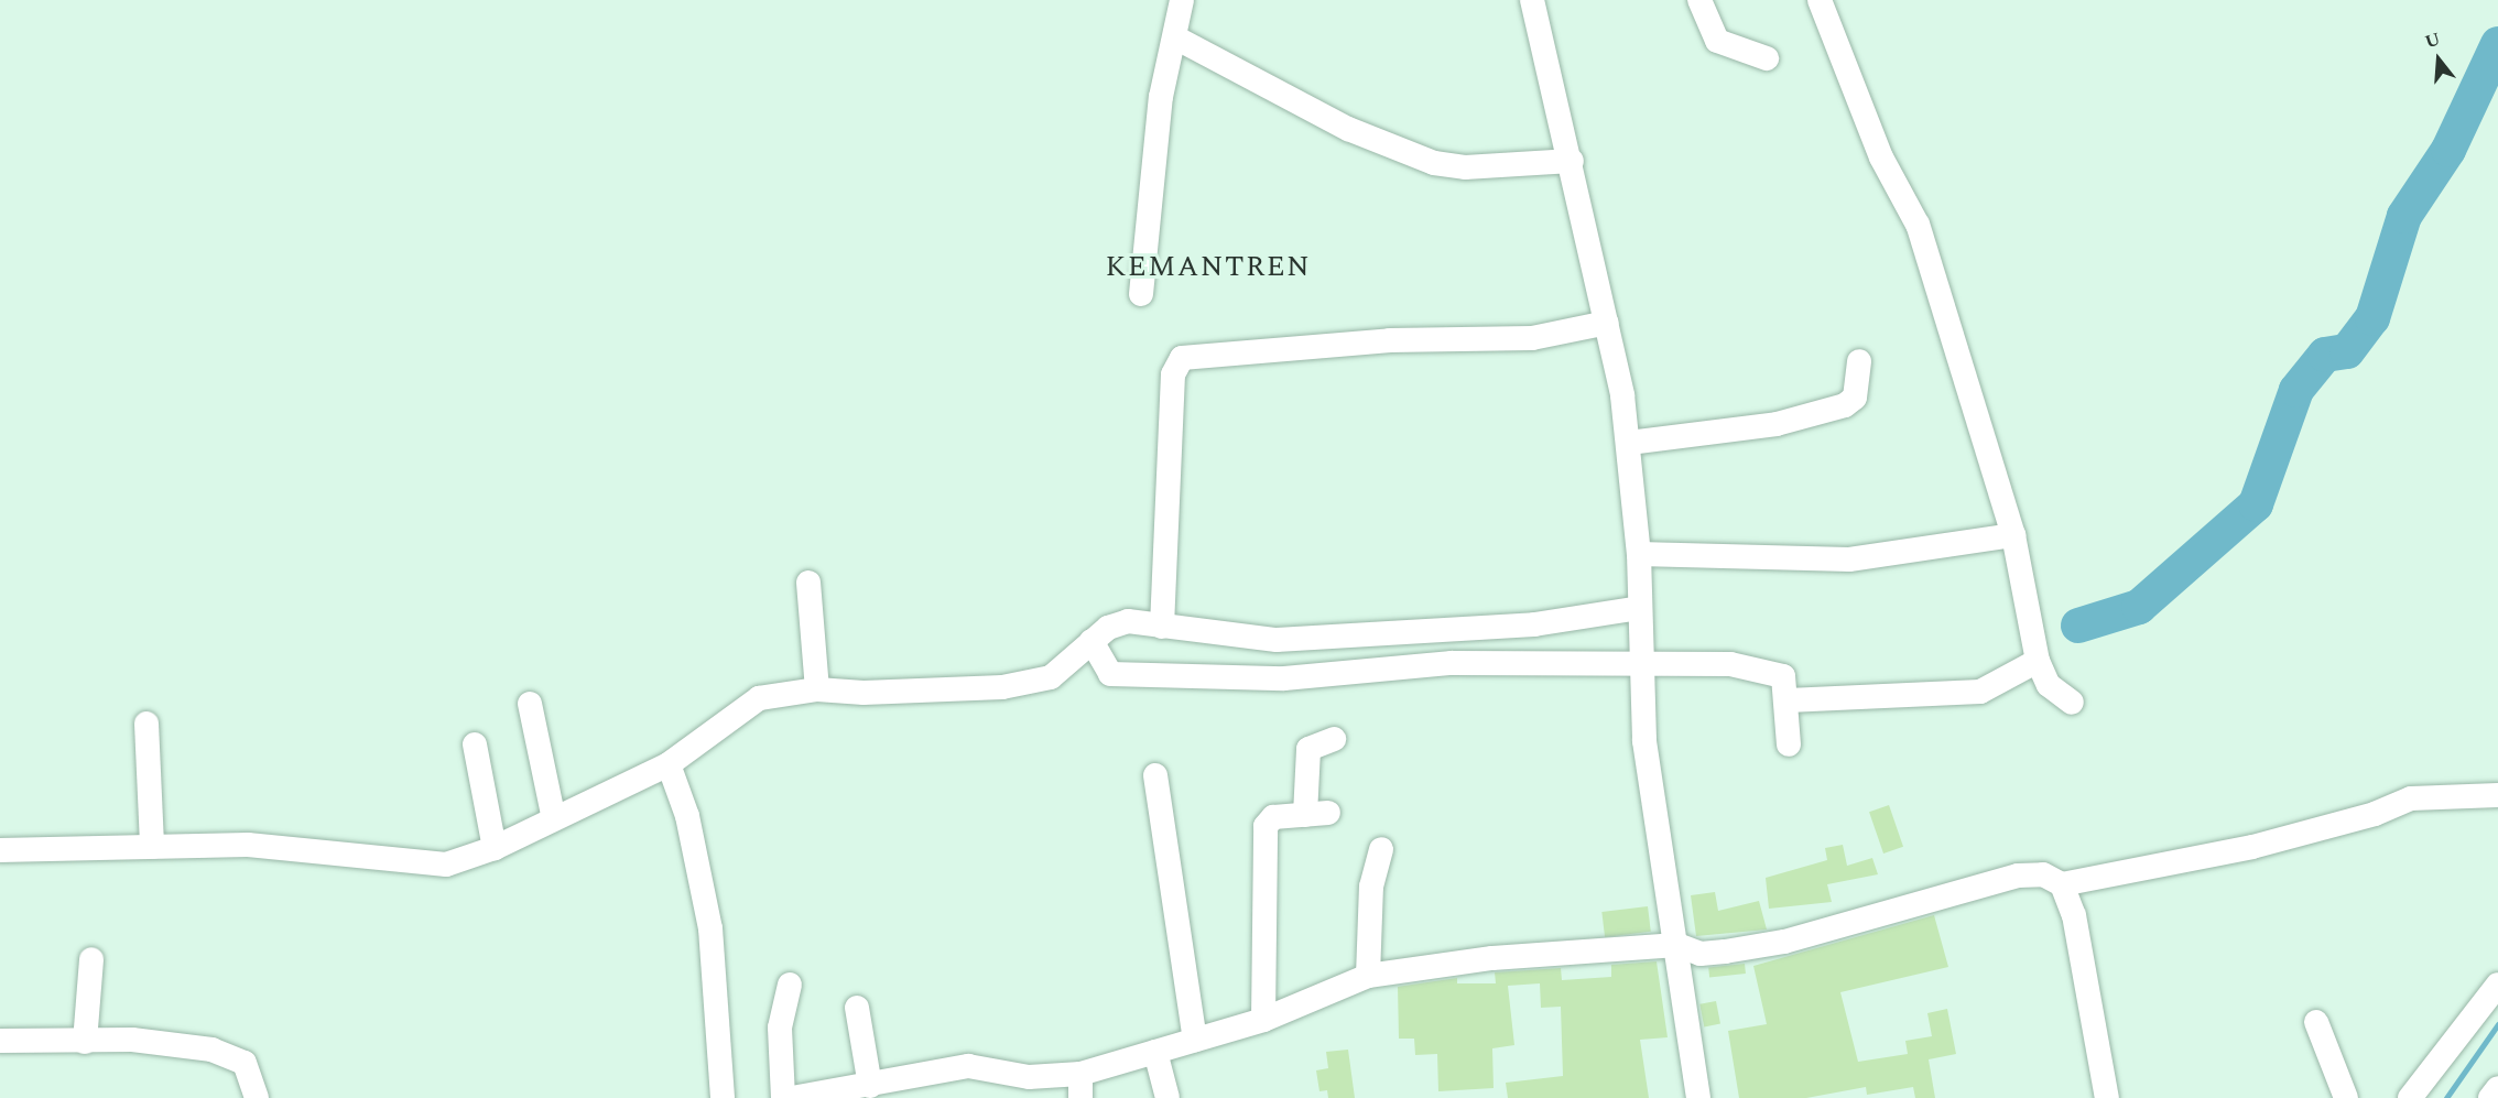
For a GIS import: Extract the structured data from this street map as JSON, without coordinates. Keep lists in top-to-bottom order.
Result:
{
  "districts": ["KEMANTREN"],
  "north": "top"
}
